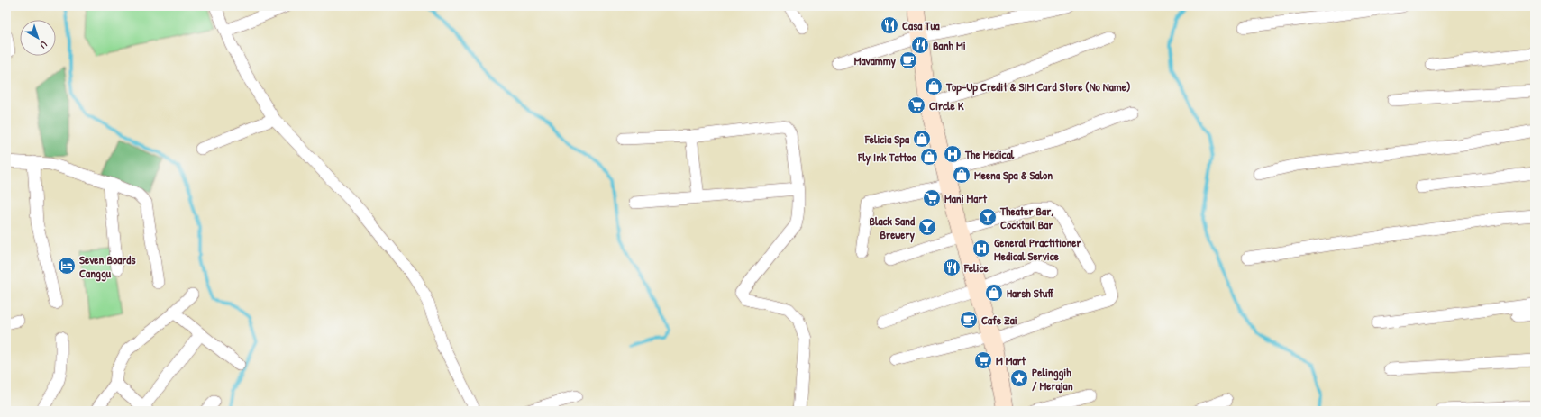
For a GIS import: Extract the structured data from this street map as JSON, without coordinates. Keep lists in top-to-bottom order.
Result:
{
  "places": {
    "restaurant": ["Casa Tua", "Banh Mi", "Felice"],
    "cafe": ["Mavammy", "Cafe Zai"],
    "shop": [
      "Top-Up Credit & SIM Card Store (No Name)",
      "Felicia Spa",
      "Fly Ink Tattoo",
      "Meena Spa & Salon",
      "Harsh Stuff"
    ],
    "supermarket": ["Circle K", "Mani Mart", "M Mart"],
    "hospital": ["The Medical", "General Practitioner Medical Service"],
    "bar": ["Theater Bar, Cocktail Bar", "Black Sand Brewery"],
    "hotel": ["Seven Boards Canggu"],
    "place": ["Pelinggih / Merajan"]
  },
  "north": "bottom right"
}
